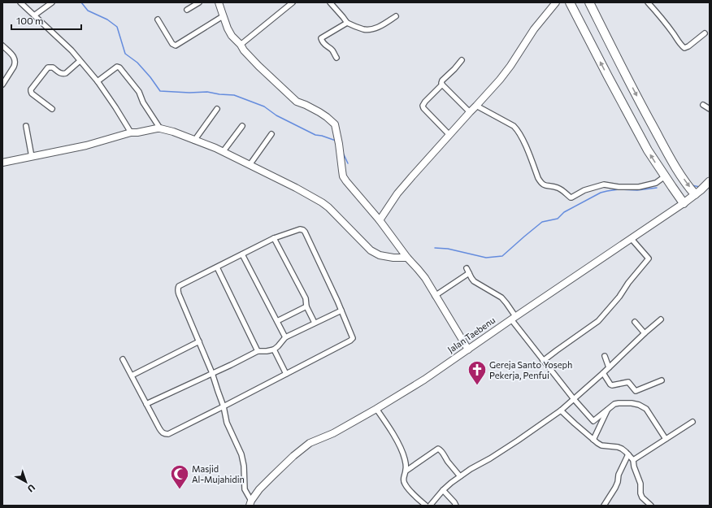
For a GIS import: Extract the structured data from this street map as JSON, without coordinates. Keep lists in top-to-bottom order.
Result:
{
  "streets": {
    "main road": ["Jalan Taebenu"]
  },
  "places": {
    "church": ["Gereja Santo Yoseph Pekerja, Penfui"],
    "mosque": ["Masjid Al-Mujahidin"]
  },
  "scale_bar": "100 m",
  "north": "bottom right"
}
